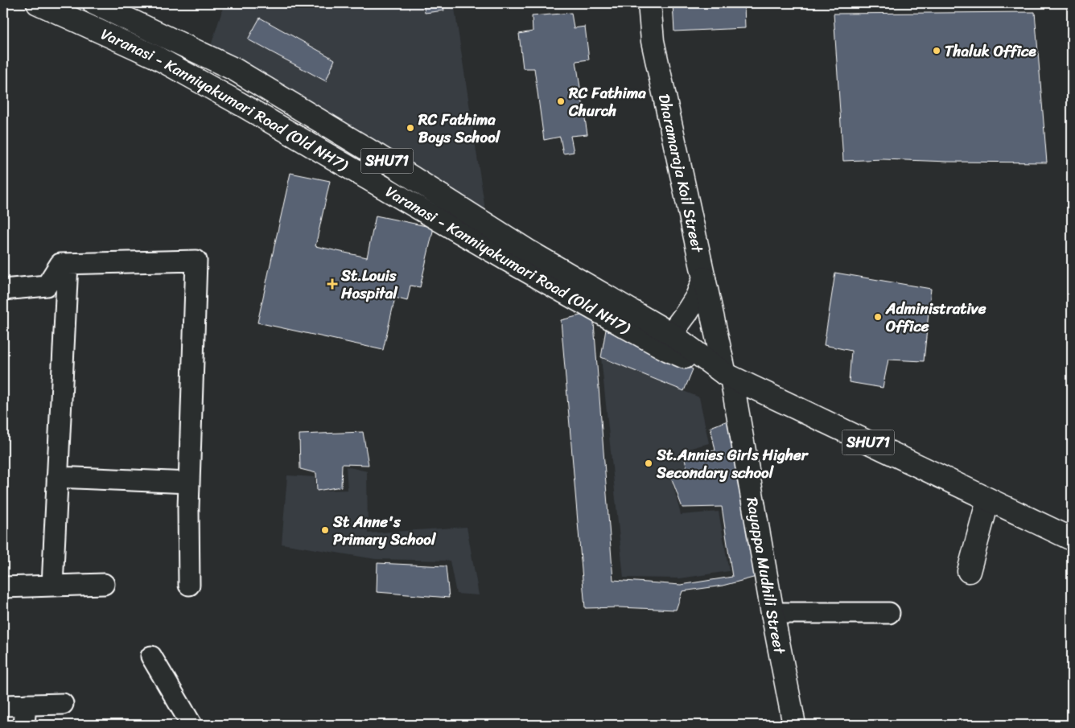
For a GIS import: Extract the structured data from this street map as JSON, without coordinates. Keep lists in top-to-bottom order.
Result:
{
  "streets": {
    "main road": [
      "Varanasi - Kanniyakumari Road (Old NH7)",
      "SHU71",
      "Dharamaraja Koil Street",
      "Rayappa Mudhili Street"
    ]
  },
  "crossings": [
    ["Varanasi - Kanniyakumari Road (Old NH7)", "Dharamaraja Koil Street"],
    ["Varanasi - Kanniyakumari Road (Old NH7)", "Rayappa Mudhili Street"],
    ["Dharamaraja Koil Street", "Rayappa Mudhili Street"]
  ],
  "places": {
    "other": [
      "Thaluk Office",
      "RC Fathima Church",
      "RC Fathima Boys School",
      "Administrative Office",
      "St.Annies Girls Higher Secondary school",
      "St Anne's Primary School"
    ],
    "health": ["St.Louis Hospital"]
  }
}
